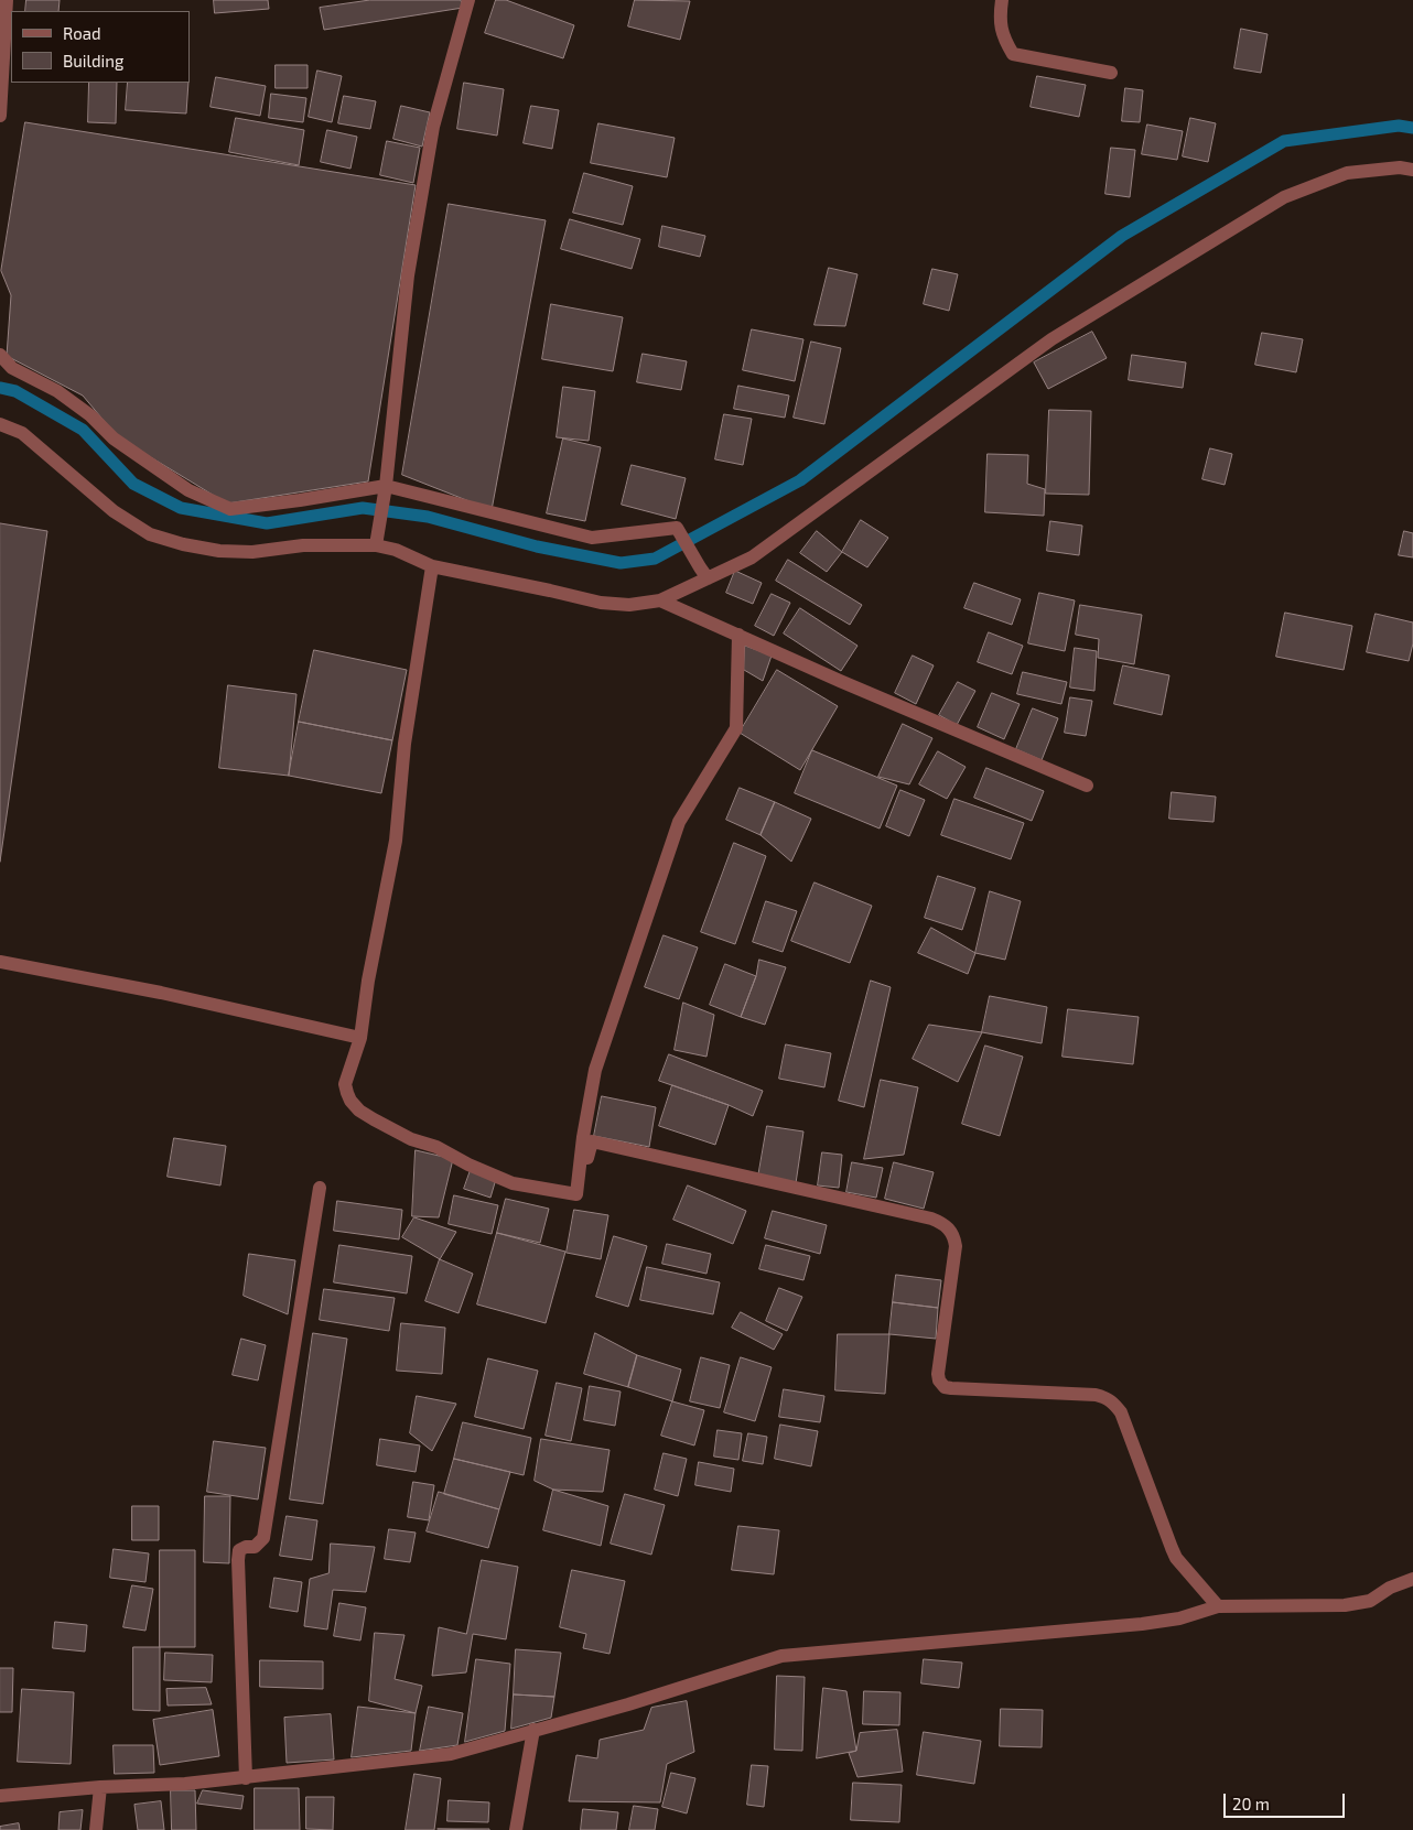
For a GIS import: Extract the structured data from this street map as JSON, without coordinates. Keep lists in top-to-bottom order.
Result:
{
  "legend": ["Road", "Building"],
  "scale_bar": "20 m"
}
